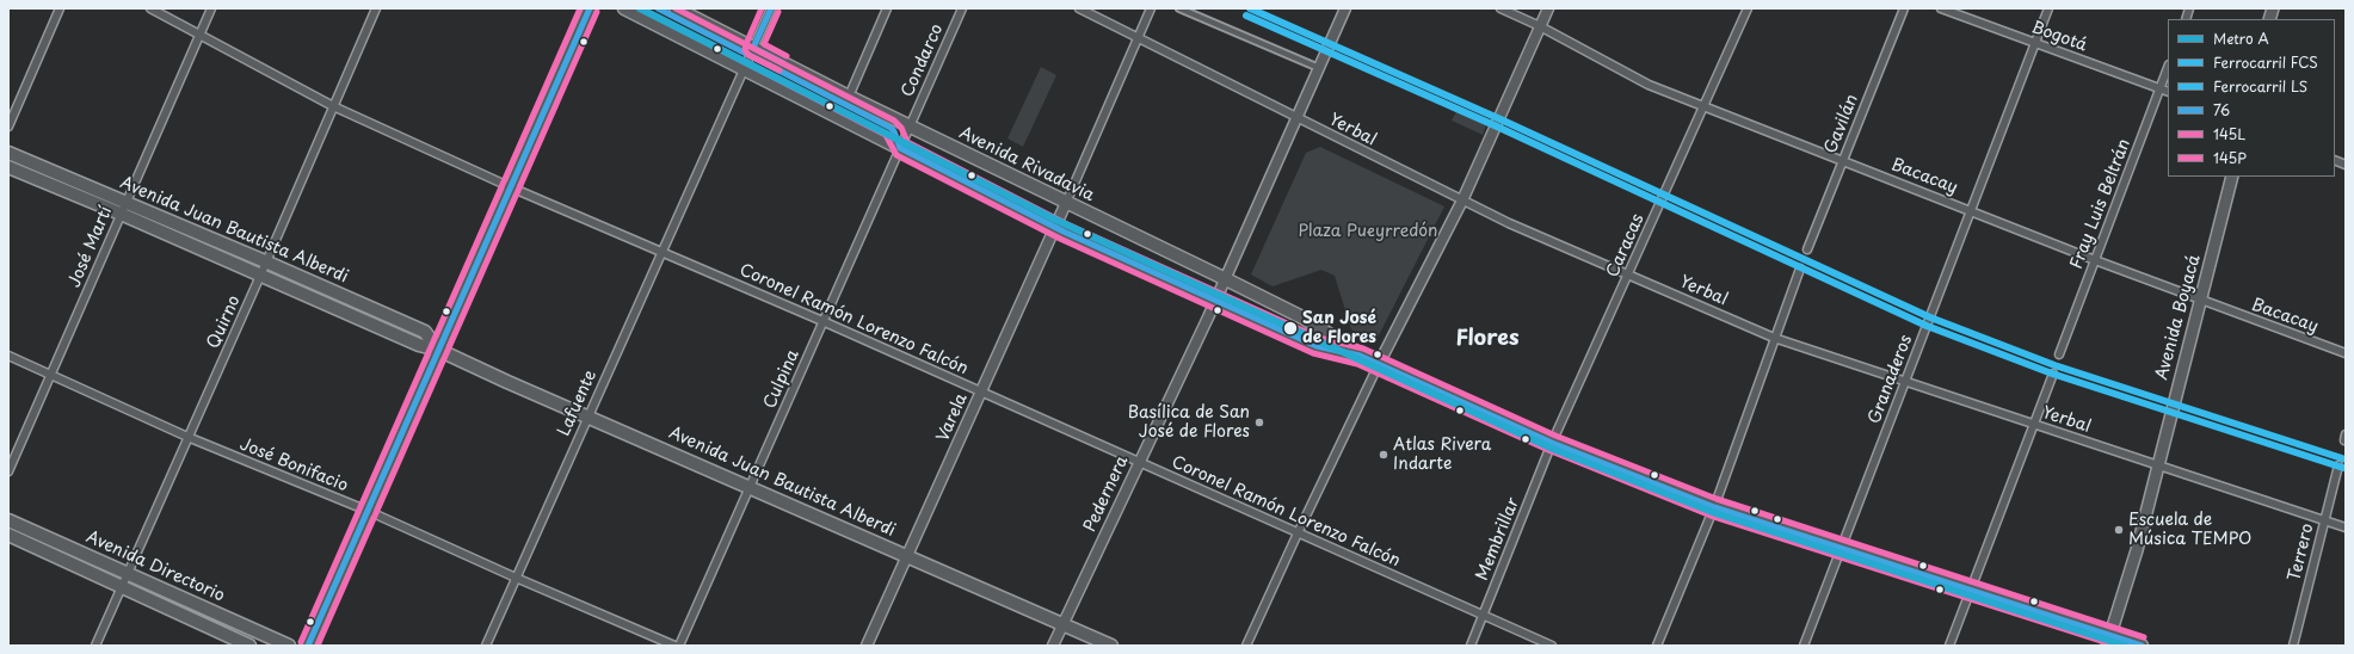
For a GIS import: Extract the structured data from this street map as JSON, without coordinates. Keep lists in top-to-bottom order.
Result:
{
  "streets": {
    "main road": [
      "Avenida Rivadavia",
      "Avenida Juan Bautista Alberdi",
      "Avenida Boyacá",
      "Avenida Directorio"
    ],
    "street": [
      "Bogotá",
      "Condarco",
      "Gavilán",
      "Yerbal",
      "Bacacay",
      "Fray Luis Beltrán",
      "Caracas",
      "José Martí",
      "Coronel Ramón Lorenzo Falcón",
      "Quirno",
      "Culpina",
      "Granaderos",
      "Lafuente",
      "Varela",
      "José Bonifacio",
      "Pedernera",
      "Membrillar",
      "Terrero"
    ]
  },
  "crossings": [
    ["Bogotá", "Fray Luis Beltrán"],
    ["Bogotá", "Granaderos"],
    ["Condarco", "Avenida Rivadavia"],
    ["Condarco", "Culpina"],
    ["Gavilán", "Bacacay"],
    ["Yerbal", "Caracas"],
    ["Yerbal", "Avenida Boyacá"],
    ["Yerbal", "Granaderos"],
    ["Yerbal", "Pedernera"],
    ["Yerbal", "Terrero"],
    ["Avenida Rivadavia", "Caracas"],
    ["Avenida Rivadavia", "Avenida Boyacá"],
    ["Avenida Rivadavia", "Culpina"],
    ["Avenida Rivadavia", "Granaderos"],
    ["Avenida Rivadavia", "Lafuente"],
    ["Avenida Rivadavia", "Varela"],
    ["Avenida Rivadavia", "Pedernera"],
    ["Avenida Rivadavia", "Membrillar"],
    ["Bacacay", "Fray Luis Beltrán"],
    ["Bacacay", "Caracas"],
    ["Bacacay", "Avenida Boyacá"],
    ["Bacacay", "Granaderos"],
    ["Avenida Juan Bautista Alberdi", "José Martí"],
    ["Avenida Juan Bautista Alberdi", "Quirno"],
    ["Avenida Juan Bautista Alberdi", "Culpina"],
    ["Avenida Juan Bautista Alberdi", "Lafuente"],
    ["Avenida Juan Bautista Alberdi", "Varela"],
    ["Avenida Juan Bautista Alberdi", "Pedernera"],
    ["Caracas", "Membrillar"],
    ["José Martí", "Coronel Ramón Lorenzo Falcón"],
    ["José Martí", "José Bonifacio"],
    ["Coronel Ramón Lorenzo Falcón", "Quirno"],
    ["Coronel Ramón Lorenzo Falcón", "Culpina"],
    ["Coronel Ramón Lorenzo Falcón", "Lafuente"],
    ["Coronel Ramón Lorenzo Falcón", "Varela"],
    ["Coronel Ramón Lorenzo Falcón", "Pedernera"],
    ["Coronel Ramón Lorenzo Falcón", "Membrillar"],
    ["Quirno", "José Bonifacio"],
    ["Quirno", "Avenida Directorio"],
    ["Lafuente", "José Bonifacio"]
  ],
  "districts": ["Flores"],
  "parks": ["Plaza Pueyrredón"],
  "places": [
    "San José de Flores",
    "Basílica de San José de Flores",
    "Atlas Rivera Indarte",
    "Escuela de Música TEMPO"
  ],
  "lines": [
    "metro line A",
    "rail line FCS",
    "transit line 76",
    "transit line 145L",
    "transit line 145P",
    "rail line LS"
  ],
  "legend": [
    "Metro A",
    "Ferrocarril FCS",
    "Ferrocarril LS",
    "76",
    "145L",
    "145P"
  ]
}
